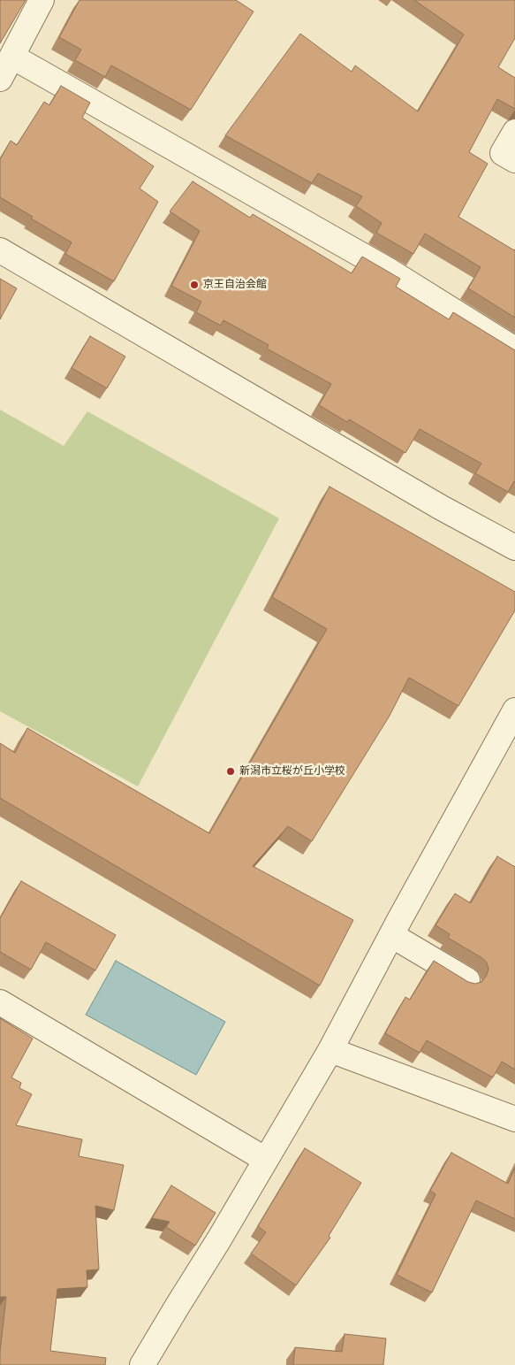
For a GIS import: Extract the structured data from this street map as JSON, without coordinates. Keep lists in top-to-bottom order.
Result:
{
  "places": ["京王自治会館", "新潟市立桜が丘小学校"]
}
